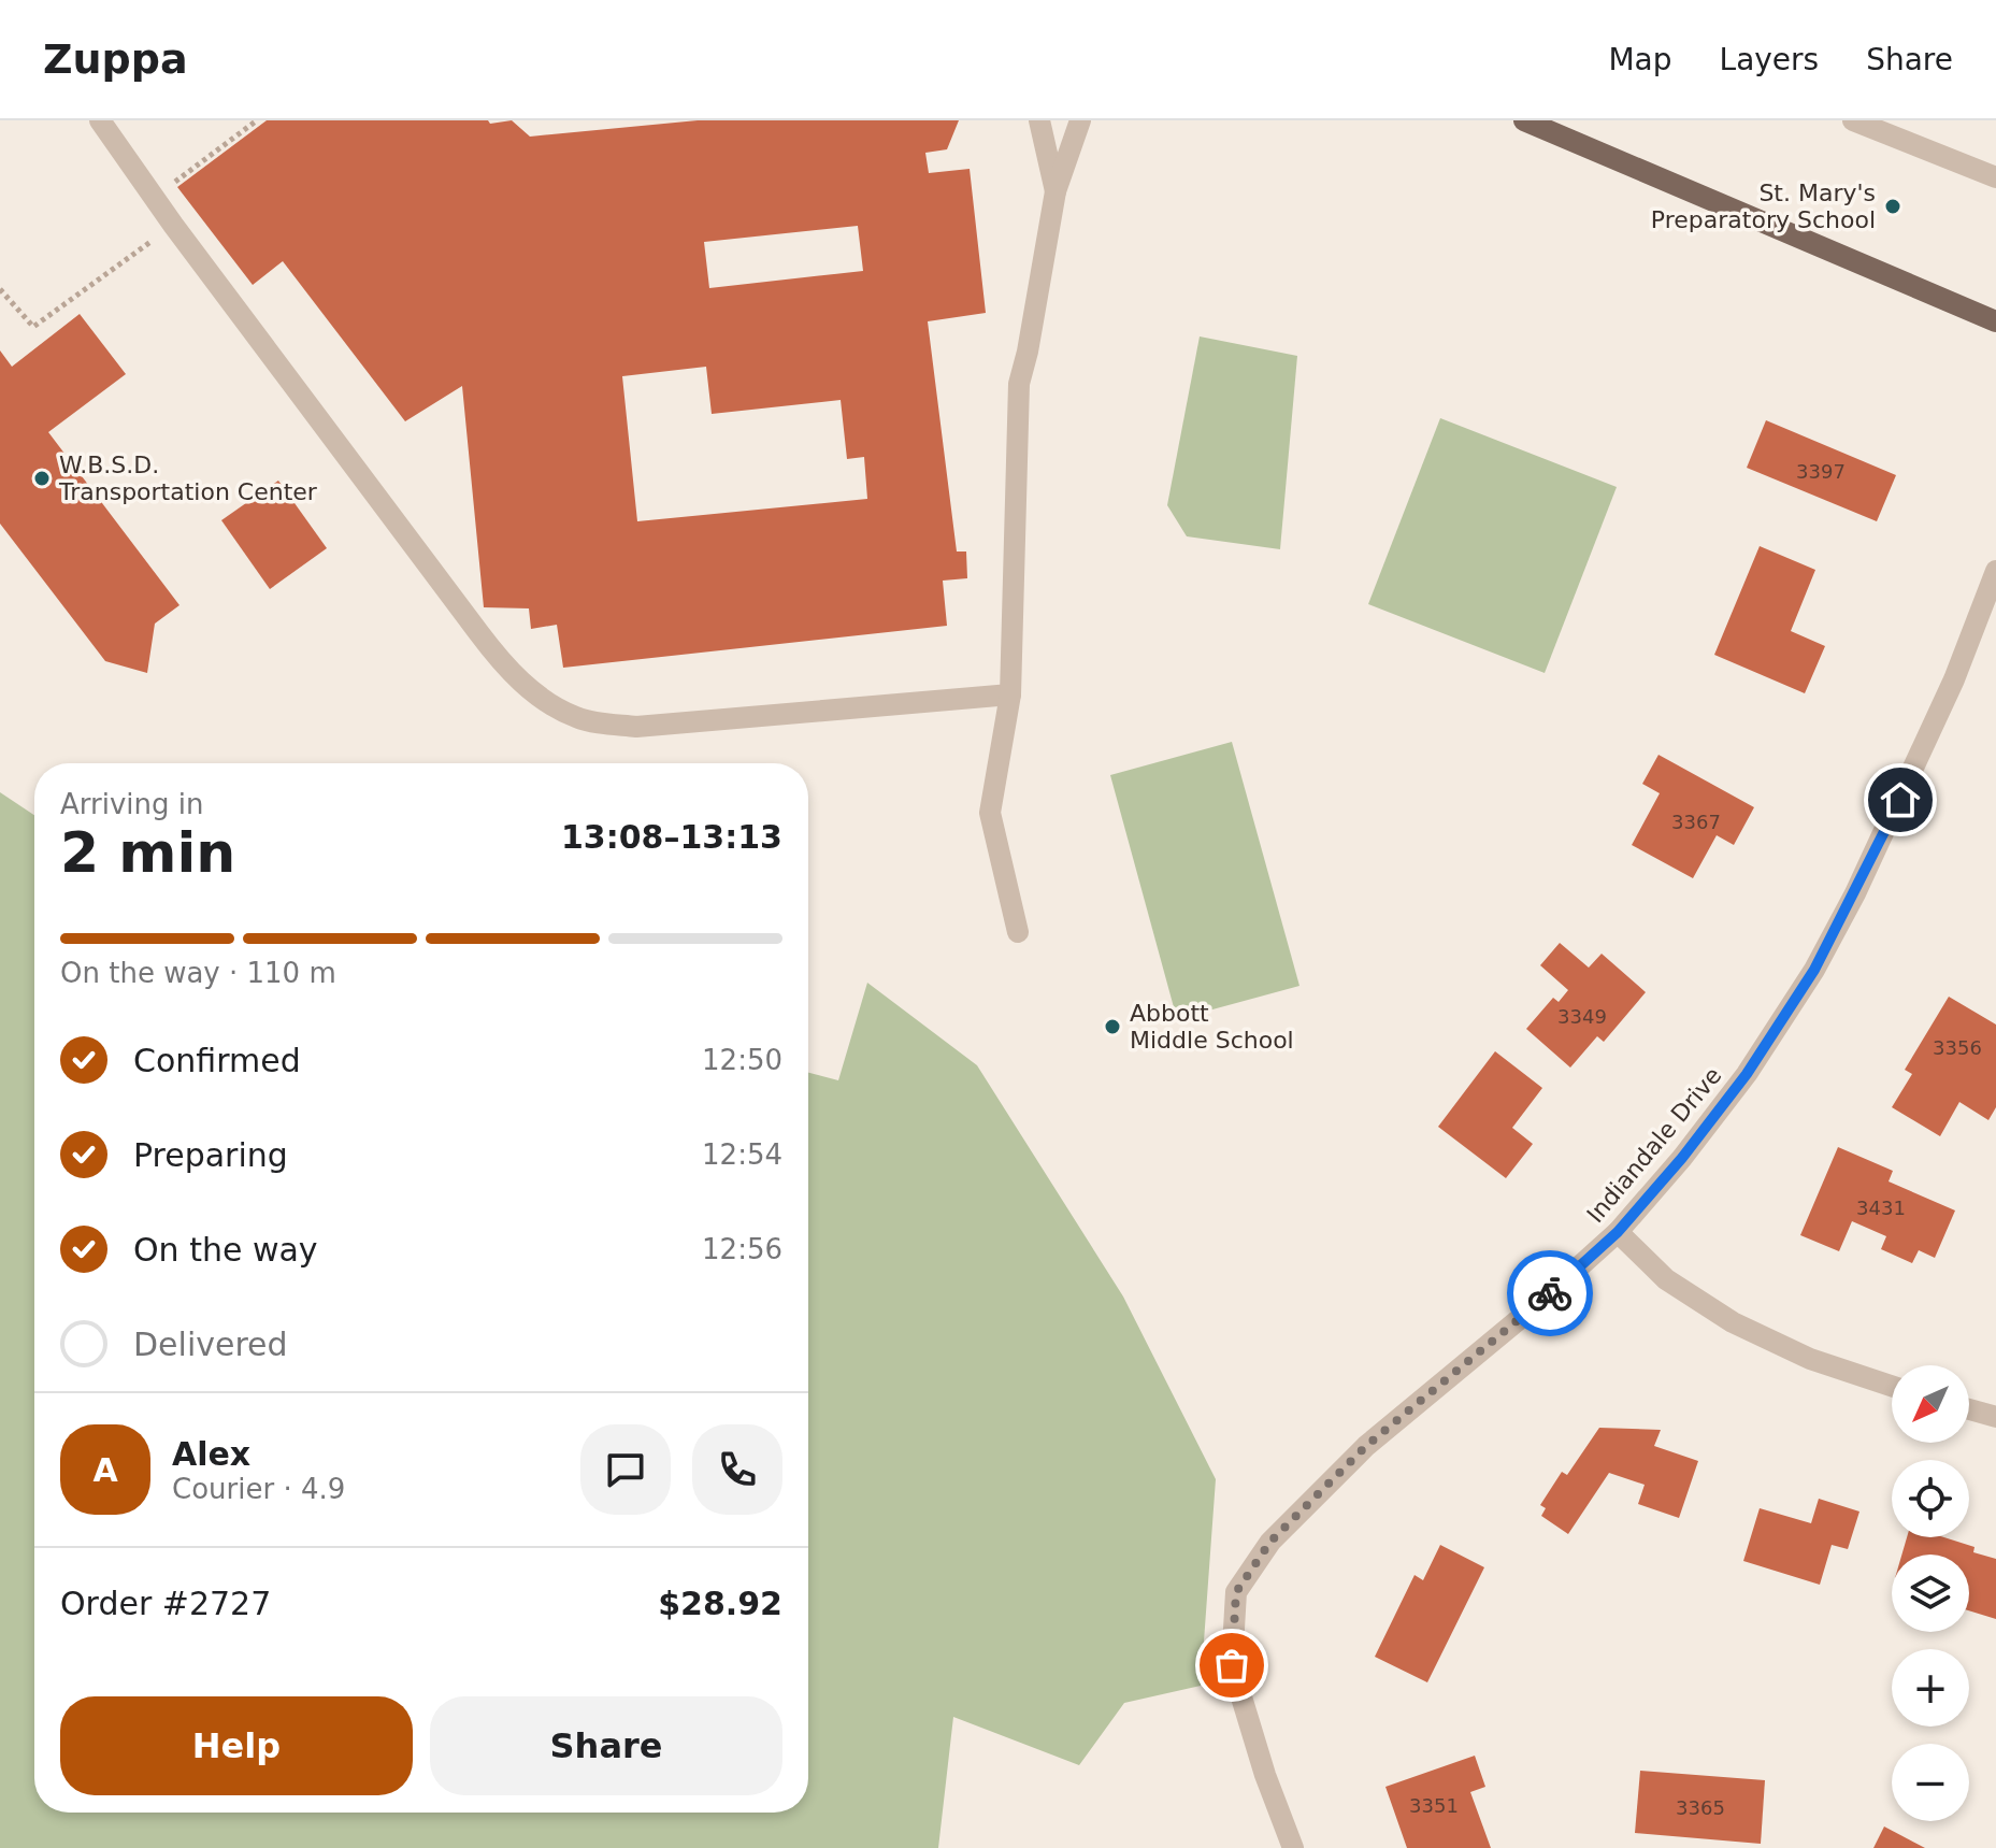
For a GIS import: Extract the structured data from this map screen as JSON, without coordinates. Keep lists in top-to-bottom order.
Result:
{
  "streets": {
    "street": ["Indiandale Drive"]
  },
  "places": ["St. Mary's Preparatory School", "W.B.S.D. Transportation Center", "Abbott Middle School"],
  "house_numbers": [
    "3397",
    "3367",
    "3349",
    "3356",
    "3431",
    "3351",
    "3365"
  ],
  "north": "bottom left",
  "page": {
    "header": "Zuppa",
    "nav": ["Map", "Layers", "Share"],
    "heading": ["2 min", "Arriving in", "13:08–13:13"],
    "panel": [
      "Alex",
      "Courier · 4.9",
      "Order #2727",
      "$28.92"
    ],
    "bar": "On the way · 110 m",
    "list": [
      ["Confirmed", "12:50"],
      ["Preparing", "12:54"],
      ["On the way", "12:56"],
      "Delivered"
    ],
    "map_buttons": ["+", "−"],
    "round": "A",
    "buttons": ["Help", "Share"]
  }
}
